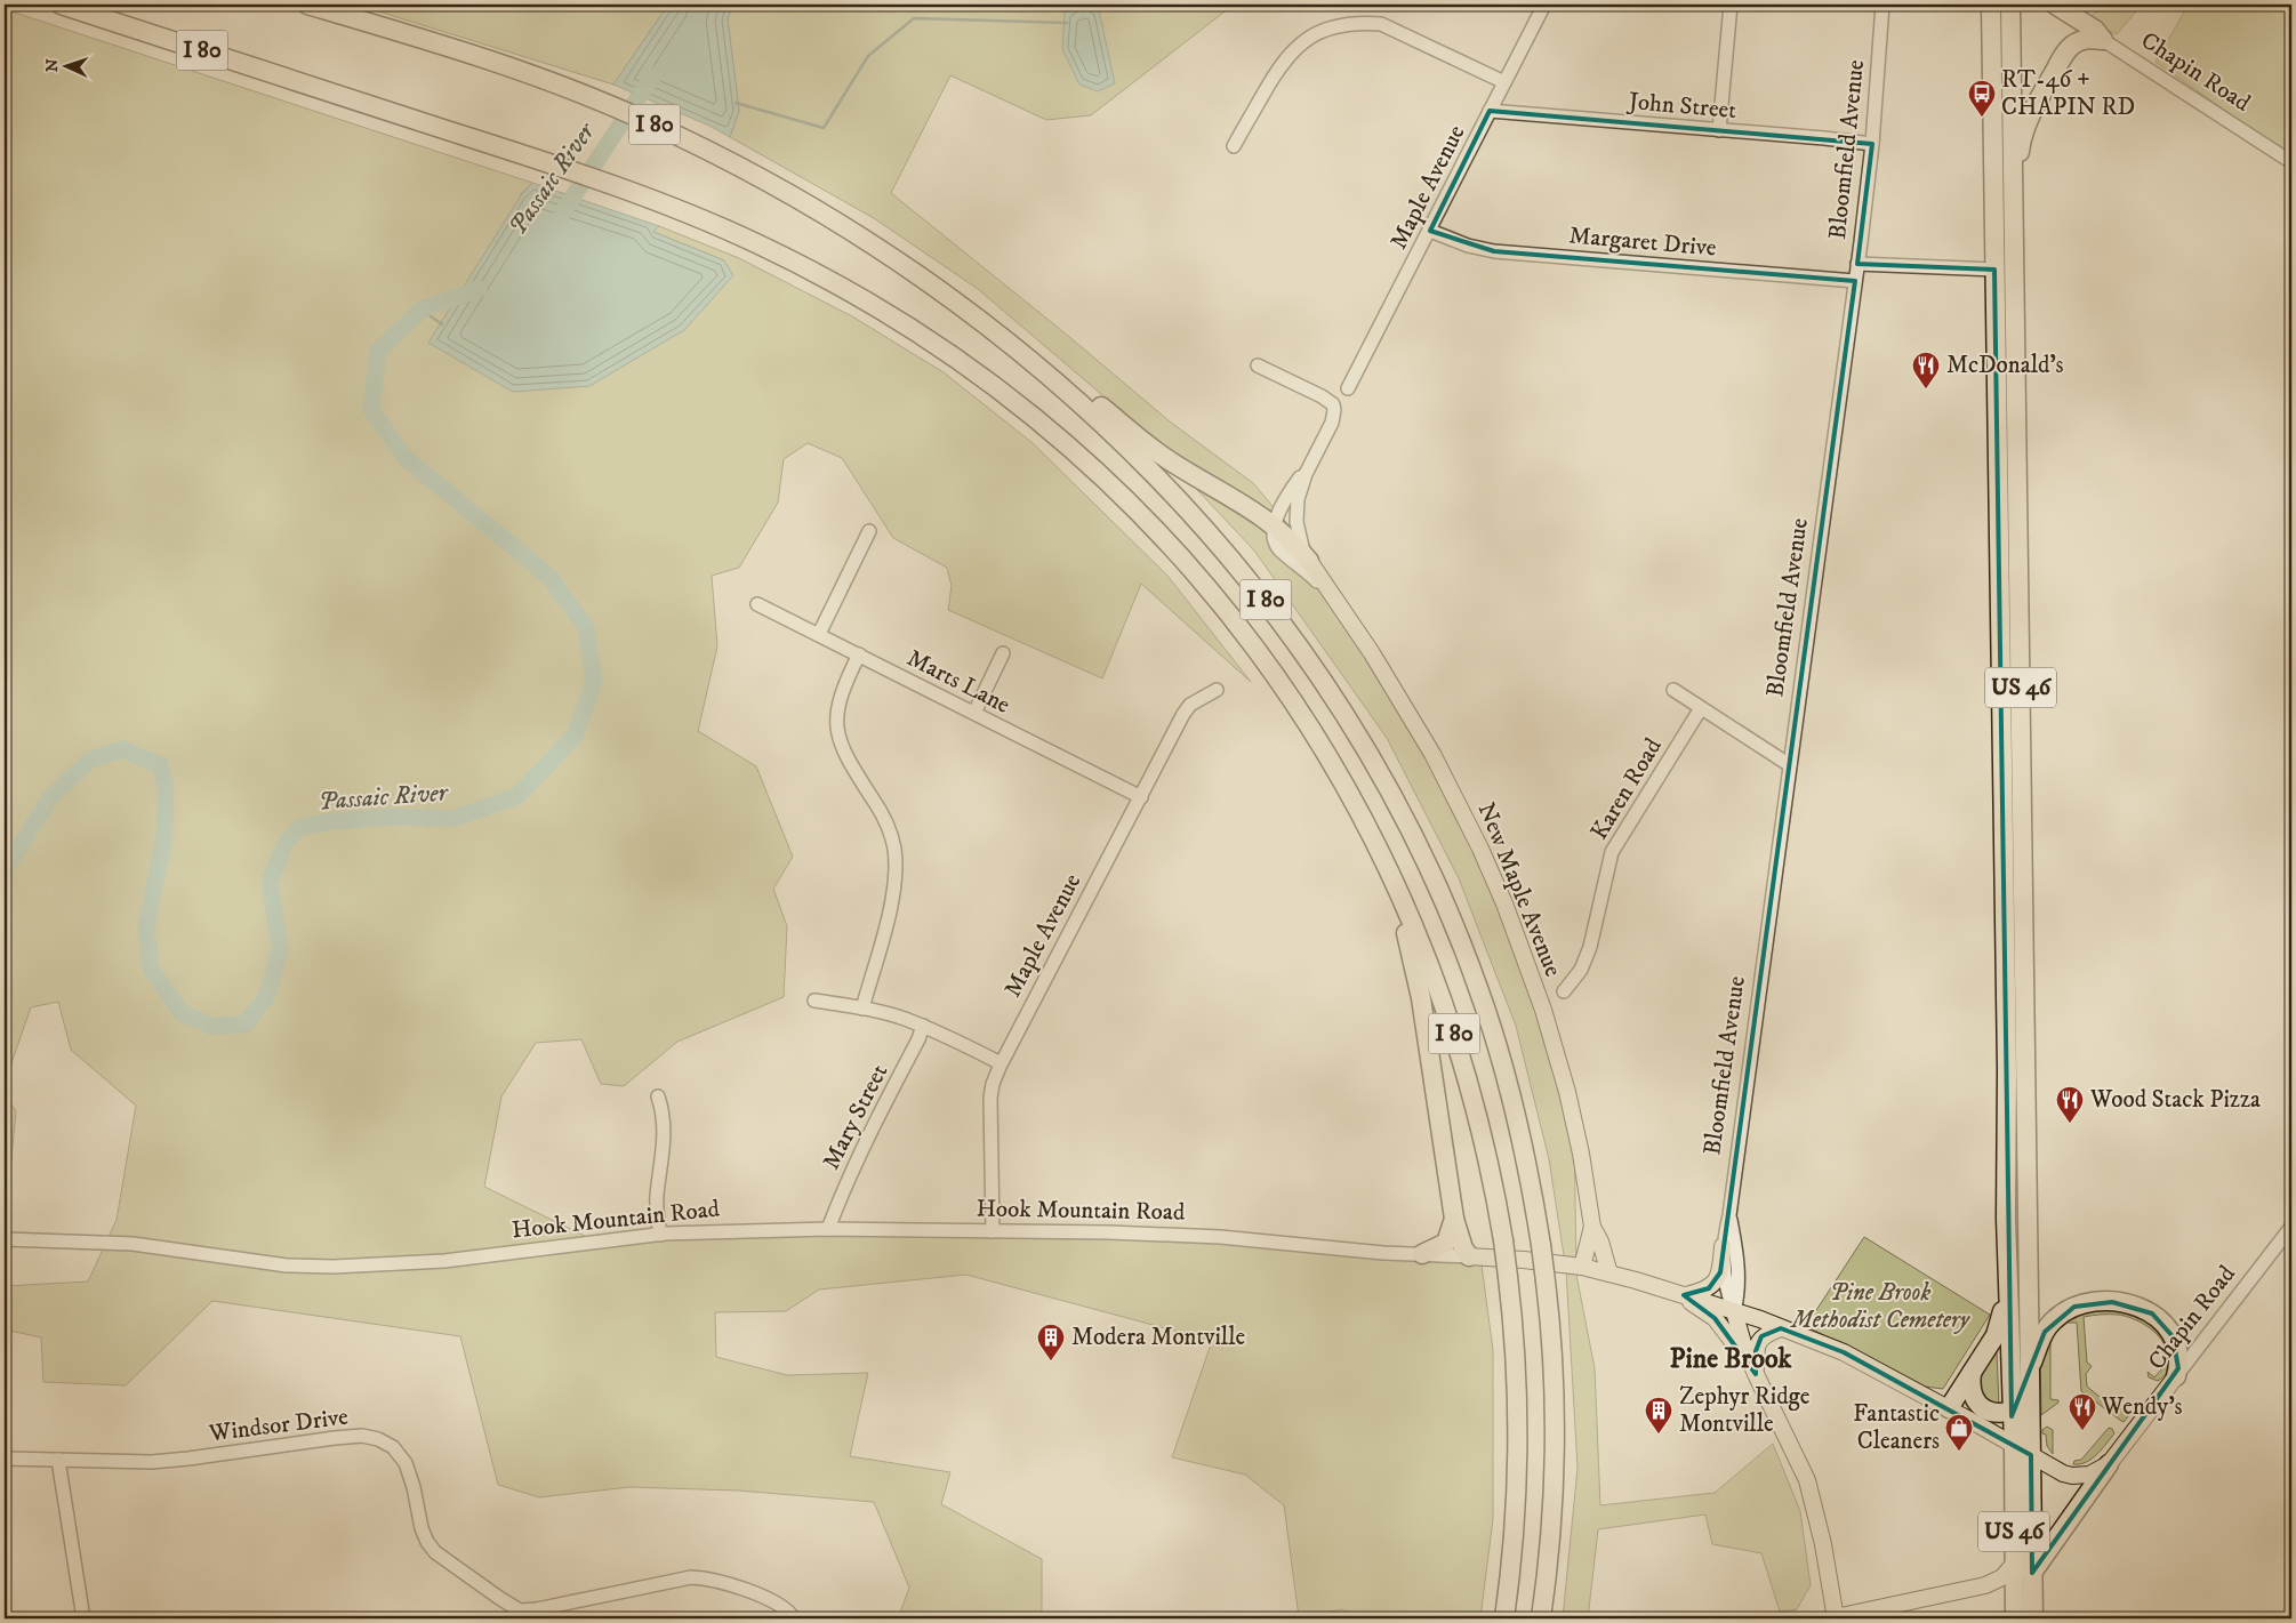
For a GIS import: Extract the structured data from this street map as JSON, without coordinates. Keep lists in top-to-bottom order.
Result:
{
  "streets": {
    "highway": ["I 80", "US 46"],
    "main road": [
      "Chapin Road",
      "Bloomfield Avenue",
      "New Maple Avenue",
      "Hook Mountain Road"
    ],
    "street": [
      "John Street",
      "Maple Avenue",
      "Margaret Drive",
      "Marts Lane",
      "Karen Road",
      "Mary Street",
      "Windsor Drive"
    ]
  },
  "crossings": [
    ["Chapin Road", "US 46"],
    ["Chapin Road", "Hook Mountain Road"],
    ["John Street", "Bloomfield Avenue"],
    ["John Street", "Maple Avenue"],
    ["Bloomfield Avenue", "Margaret Drive"],
    ["Bloomfield Avenue", "Hook Mountain Road"],
    ["Maple Avenue", "Margaret Drive"],
    ["Maple Avenue", "Marts Lane"],
    ["Maple Avenue", "Hook Mountain Road"],
    ["US 46", "Hook Mountain Road"],
    ["New Maple Avenue", "Hook Mountain Road"],
    ["Mary Street", "Hook Mountain Road"]
  ],
  "districts": ["Pine Brook"],
  "water": ["Passaic River"],
  "parks": ["Pine Brook Methodist Cemetery"],
  "places": {
    "bus stop": ["RT-46 + CHAPIN RD"],
    "restaurant": ["McDonald's", "Wood Stack Pizza", "Wendy's"],
    "building": ["Modera Montville", "Zephyr Ridge Montville"],
    "shop": ["Fantastic Cleaners"]
  },
  "north": "left"
}
